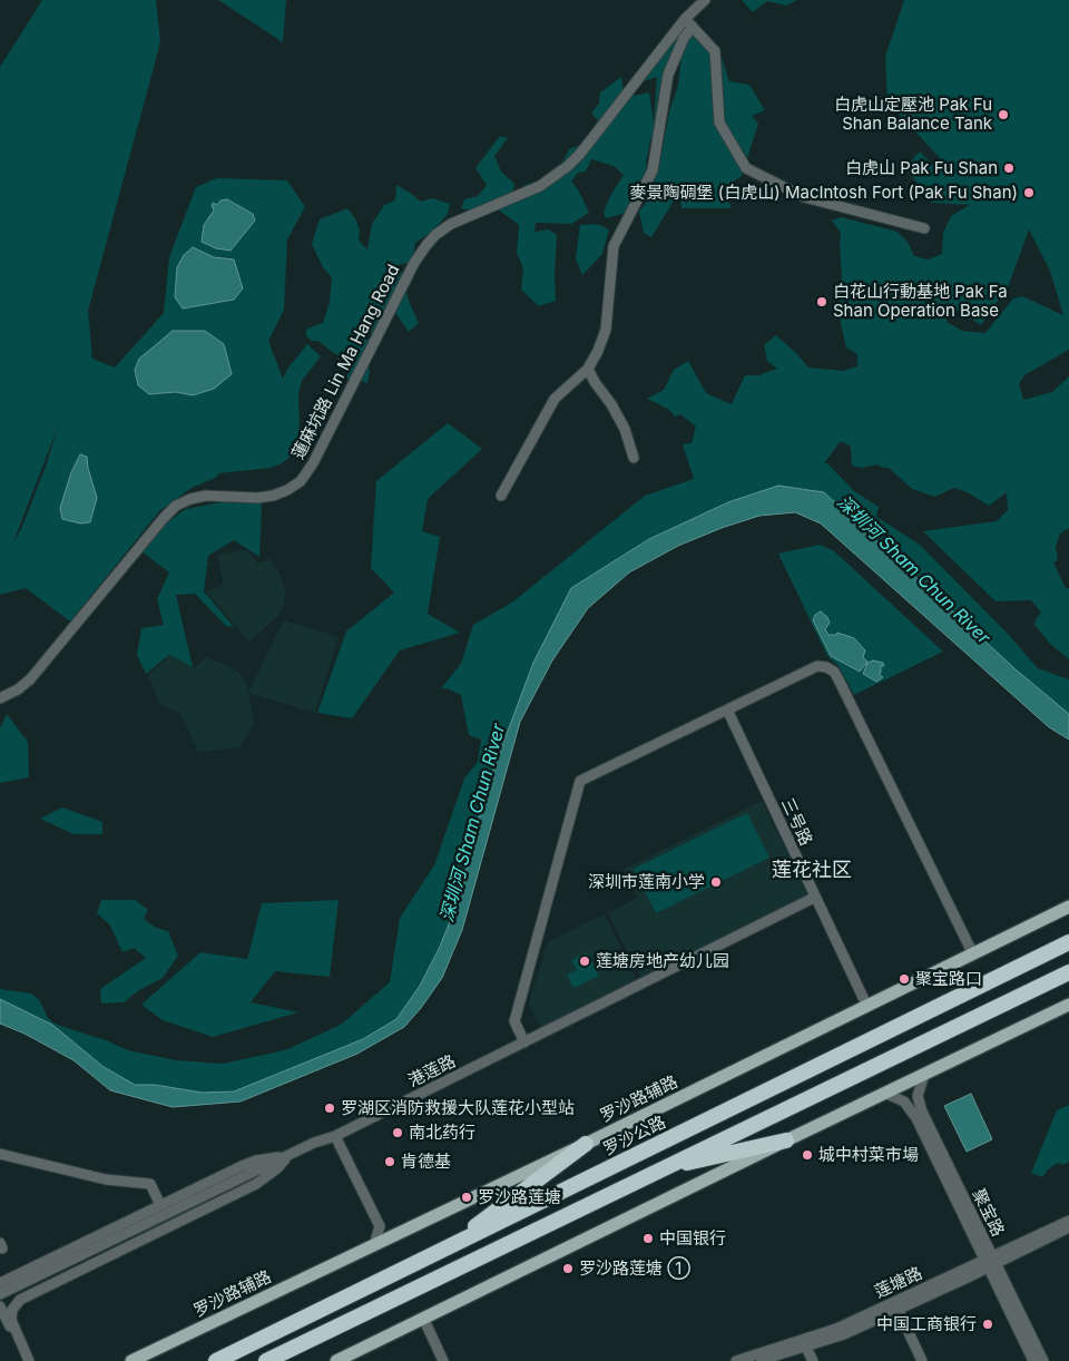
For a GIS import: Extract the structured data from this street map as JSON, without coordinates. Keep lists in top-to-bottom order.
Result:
{
  "streets": {
    "highway": ["罗沙公路"],
    "main road": ["罗沙路辅路"],
    "street": [
      "蓮麻坑路 Lin Ma Hang Road",
      "三号路",
      "港莲路",
      "聚宝路",
      "莲塘路"
    ]
  },
  "crossings": [
    ["三号路", "港莲路"],
    ["三号路", "罗沙路辅路"],
    ["聚宝路", "莲塘路"]
  ],
  "districts": ["莲花社区"],
  "water": ["深圳河 Sham Chun River"],
  "places": [
    "白虎山定壓池 Pak Fu Shan Balance Tank",
    "白虎山 Pak Fu Shan",
    "麥景陶碉堡 (白虎山) MacIntosh Fort (Pak Fu Shan)",
    "白花山行動基地 Pak Fa Shan Operation Base",
    "深圳市莲南小学",
    "莲塘房地产幼儿园",
    "聚宝路口",
    "罗湖区消防救援大队莲花小型站",
    "南北药行",
    "城中村菜市場",
    "肯德基",
    "罗沙路莲塘",
    "中国银行",
    "罗沙路莲塘 ①",
    "中国工商银行"
  ]
}
